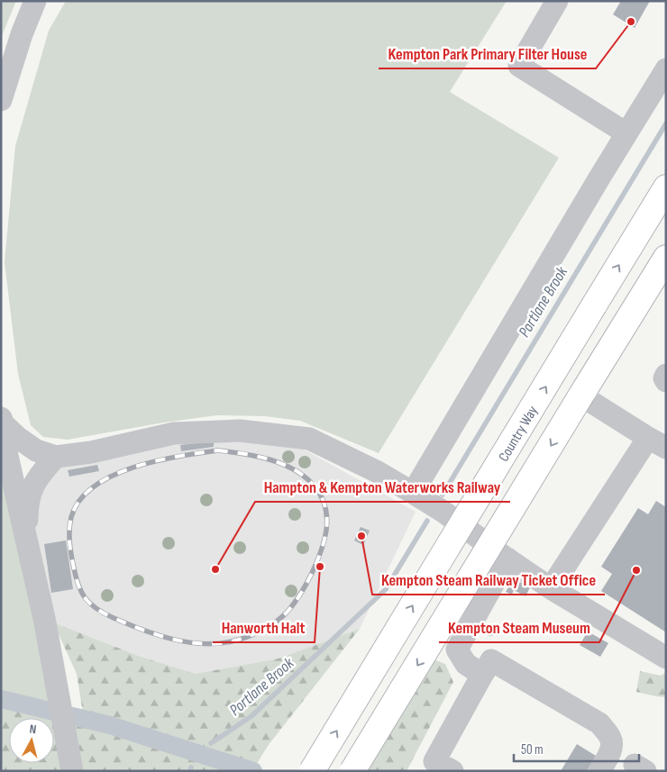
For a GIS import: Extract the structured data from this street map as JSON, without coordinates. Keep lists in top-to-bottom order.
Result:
{
  "streets": {
    "highway": ["Country Way"]
  },
  "water": ["Portlane Brook"],
  "places": [
    "Kempton Park Primary Filter House",
    "Kempton Steam Railway Ticket Office",
    "Hanworth Halt",
    "Hampton & Kempton Waterworks Railway",
    "Kempton Steam Museum"
  ],
  "scale_bar": "50 m",
  "north": "top"
}
